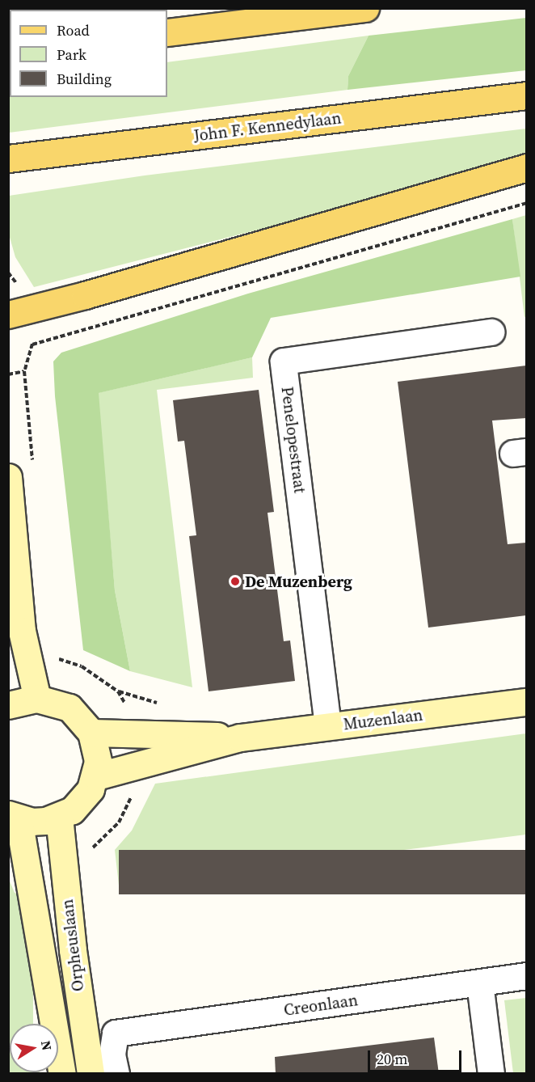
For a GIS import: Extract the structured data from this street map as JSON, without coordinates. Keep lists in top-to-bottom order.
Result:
{
  "streets": {
    "main road": ["John F. Kennedylaan", "Muzenlaan", "Orpheuslaan"],
    "street": ["Penelopestraat", "Creonlaan"]
  },
  "crossings": [
    ["Penelopestraat", "Muzenlaan"]
  ],
  "places": ["De Muzenberg"],
  "legend": ["Road", "Park", "Building"],
  "scale_bar": "20 m",
  "north": "right"
}
